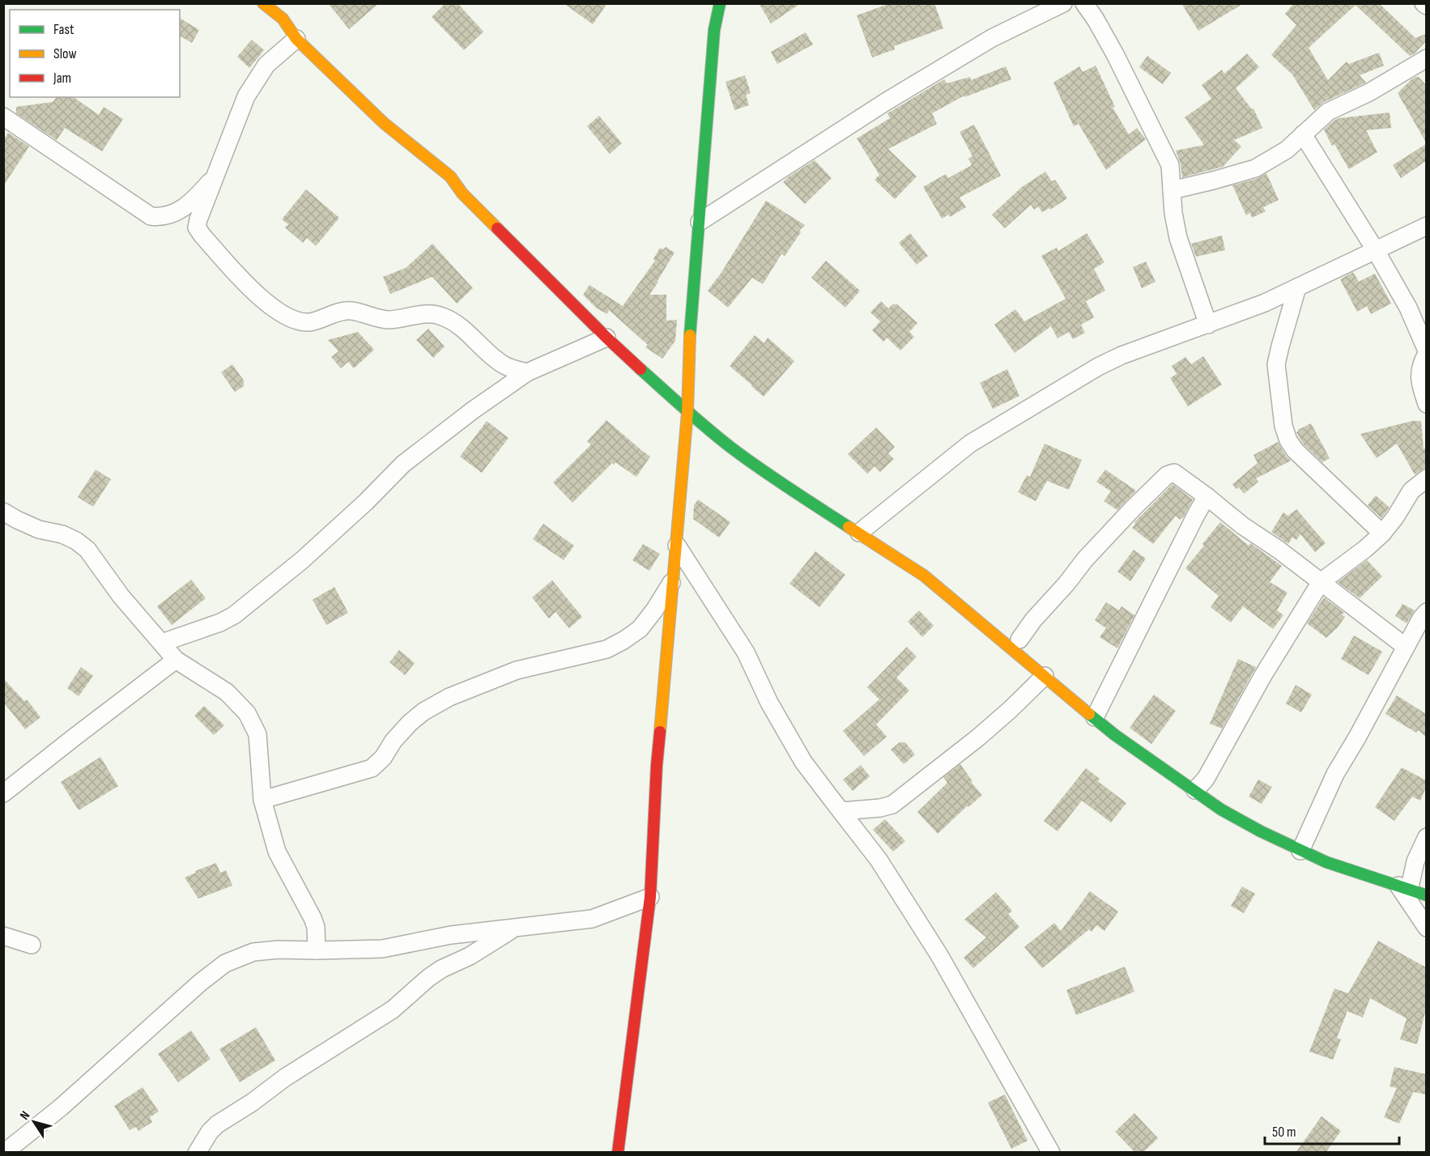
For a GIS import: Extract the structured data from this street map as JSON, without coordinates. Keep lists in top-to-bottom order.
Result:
{
  "legend": ["Fast", "Slow", "Jam"],
  "scale_bar": "50 m",
  "north": "top left"
}
